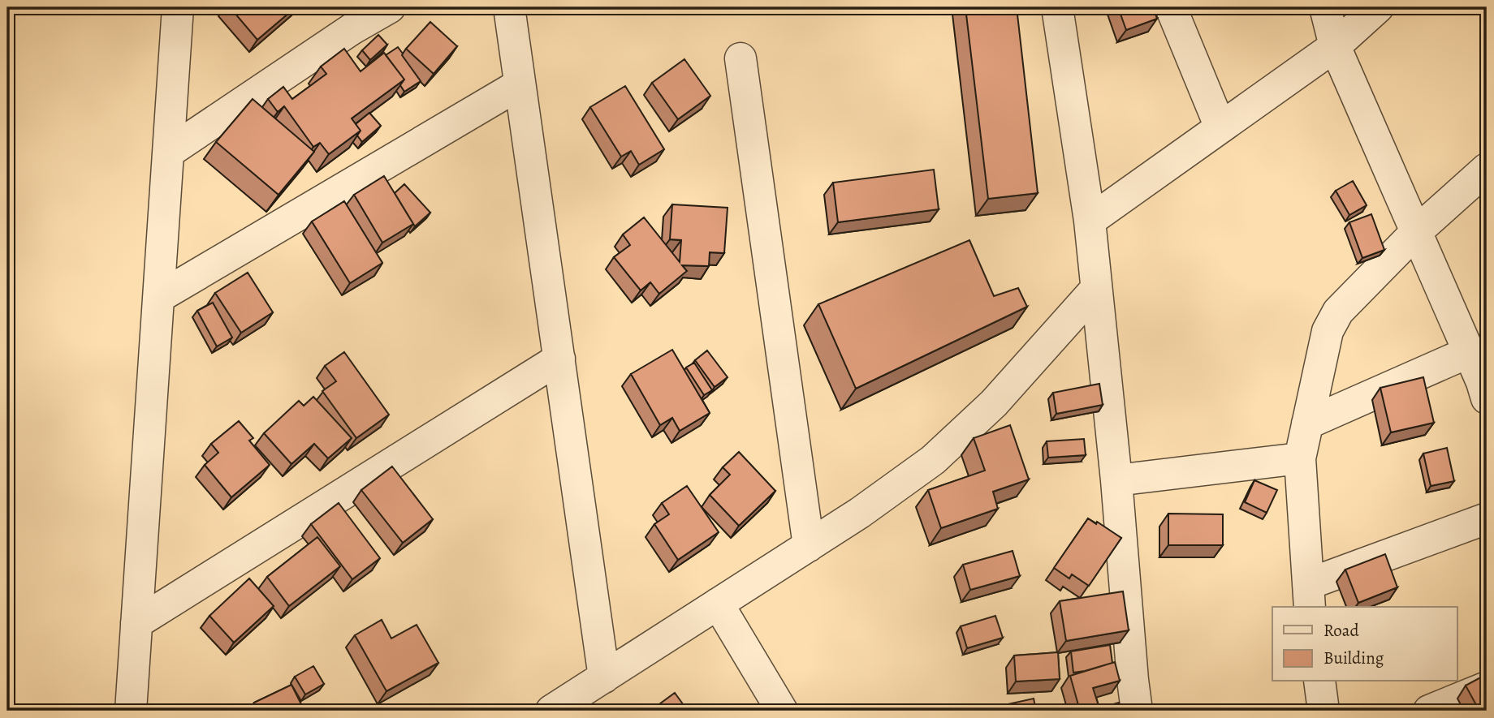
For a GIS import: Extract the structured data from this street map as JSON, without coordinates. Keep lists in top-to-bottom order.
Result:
{
  "legend": ["Road", "Building"]
}
